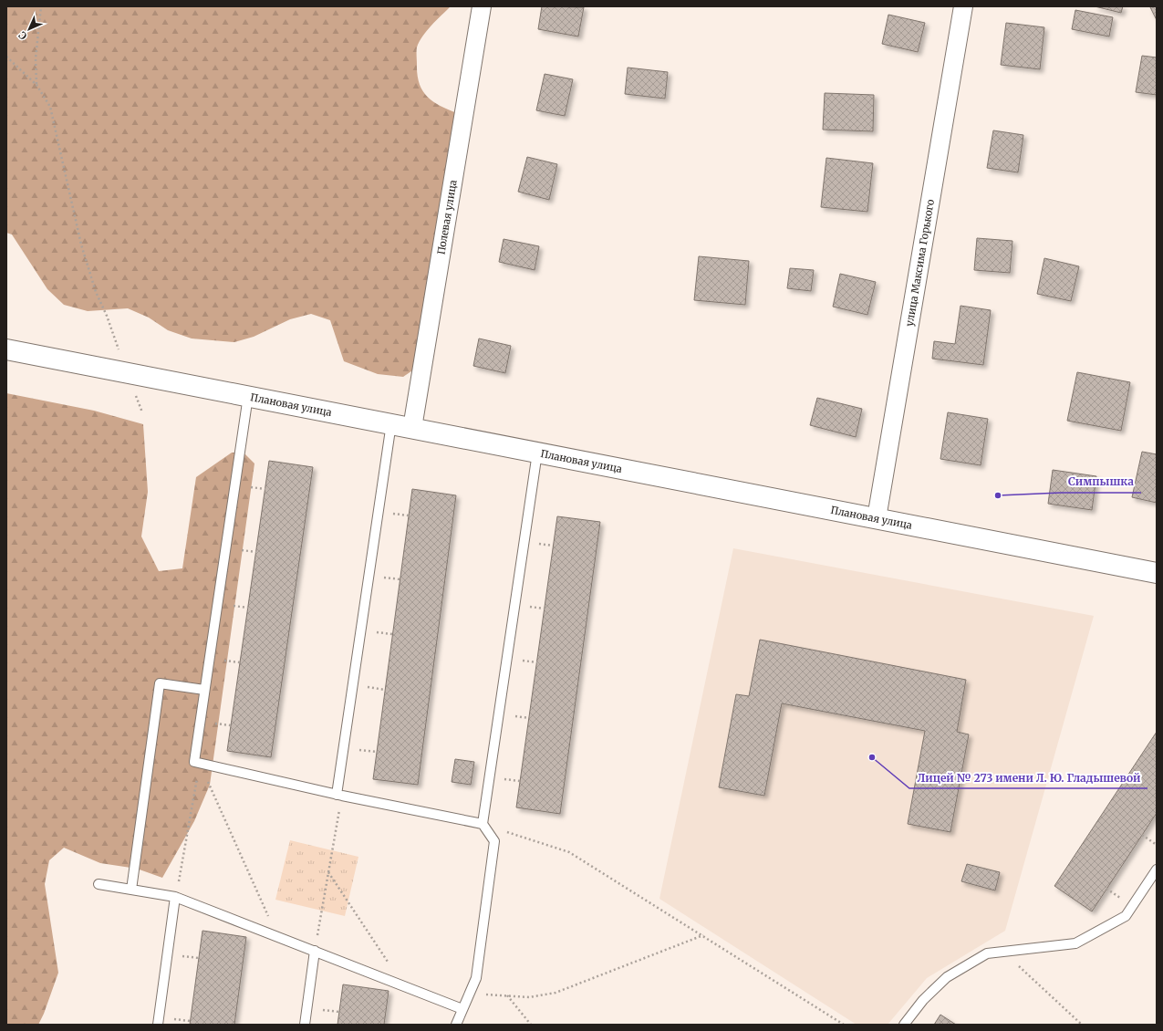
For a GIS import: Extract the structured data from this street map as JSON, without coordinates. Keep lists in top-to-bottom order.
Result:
{
  "streets": {
    "street": ["Полевая улица", "улица Максима Горького", "Плановая улица"]
  },
  "crossings": [
    ["Полевая улица", "Плановая улица"],
    ["улица Максима Горького", "Плановая улица"]
  ],
  "places": ["Симпышка", "Лицей № 273 имени Л. Ю. Гладышевой"],
  "north": "bottom left"
}
